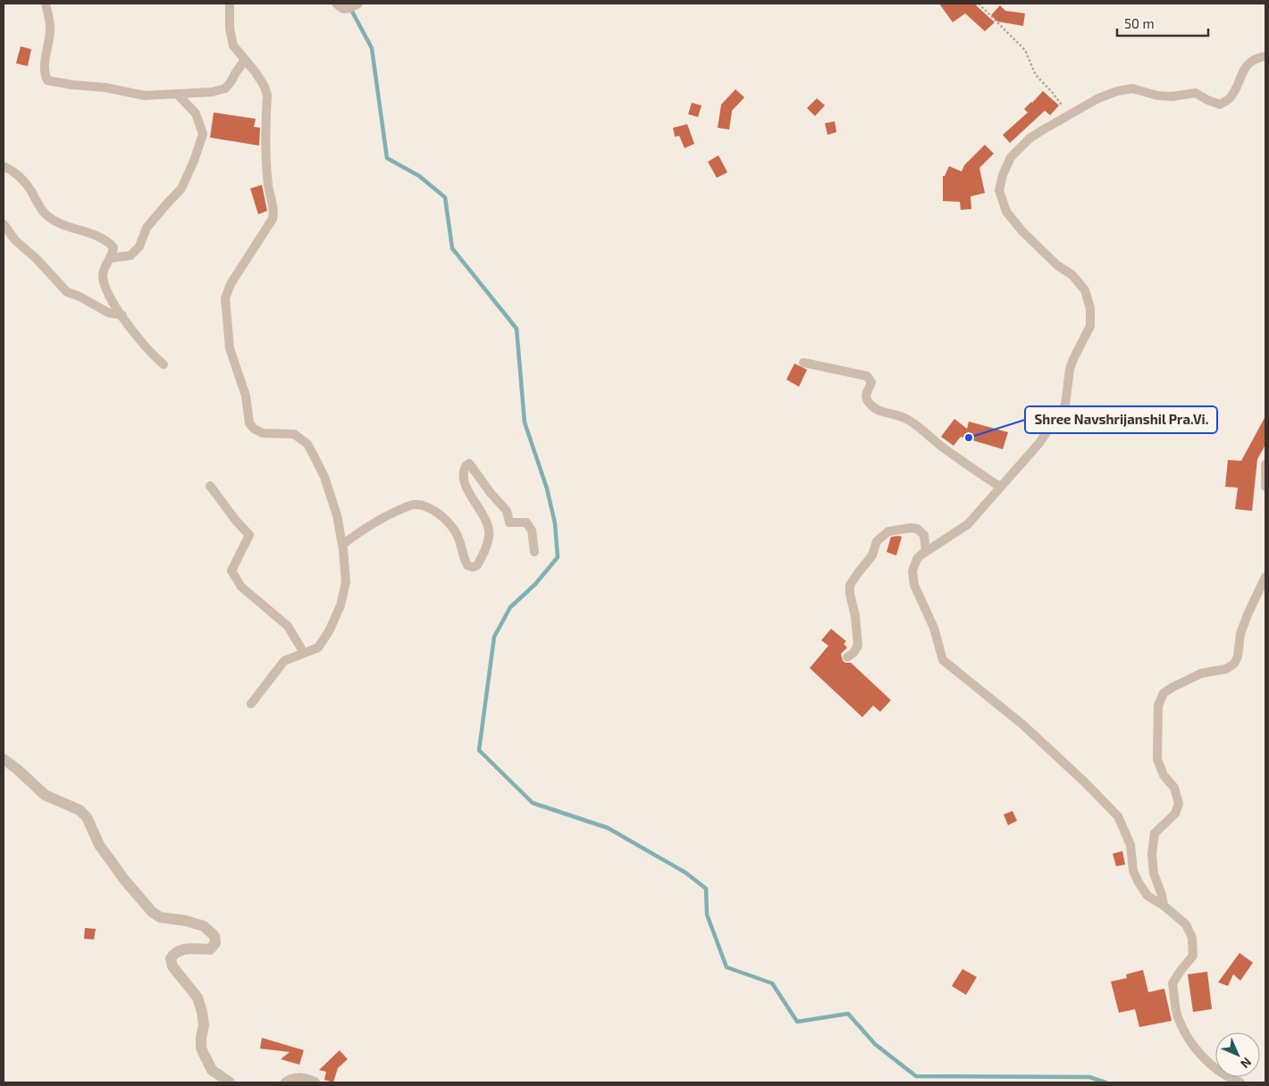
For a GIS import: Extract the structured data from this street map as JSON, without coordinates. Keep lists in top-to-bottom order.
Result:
{
  "places": ["Shree Navshrijanshil Pra.Vi."],
  "scale_bar": "50 m",
  "north": "bottom right"
}
